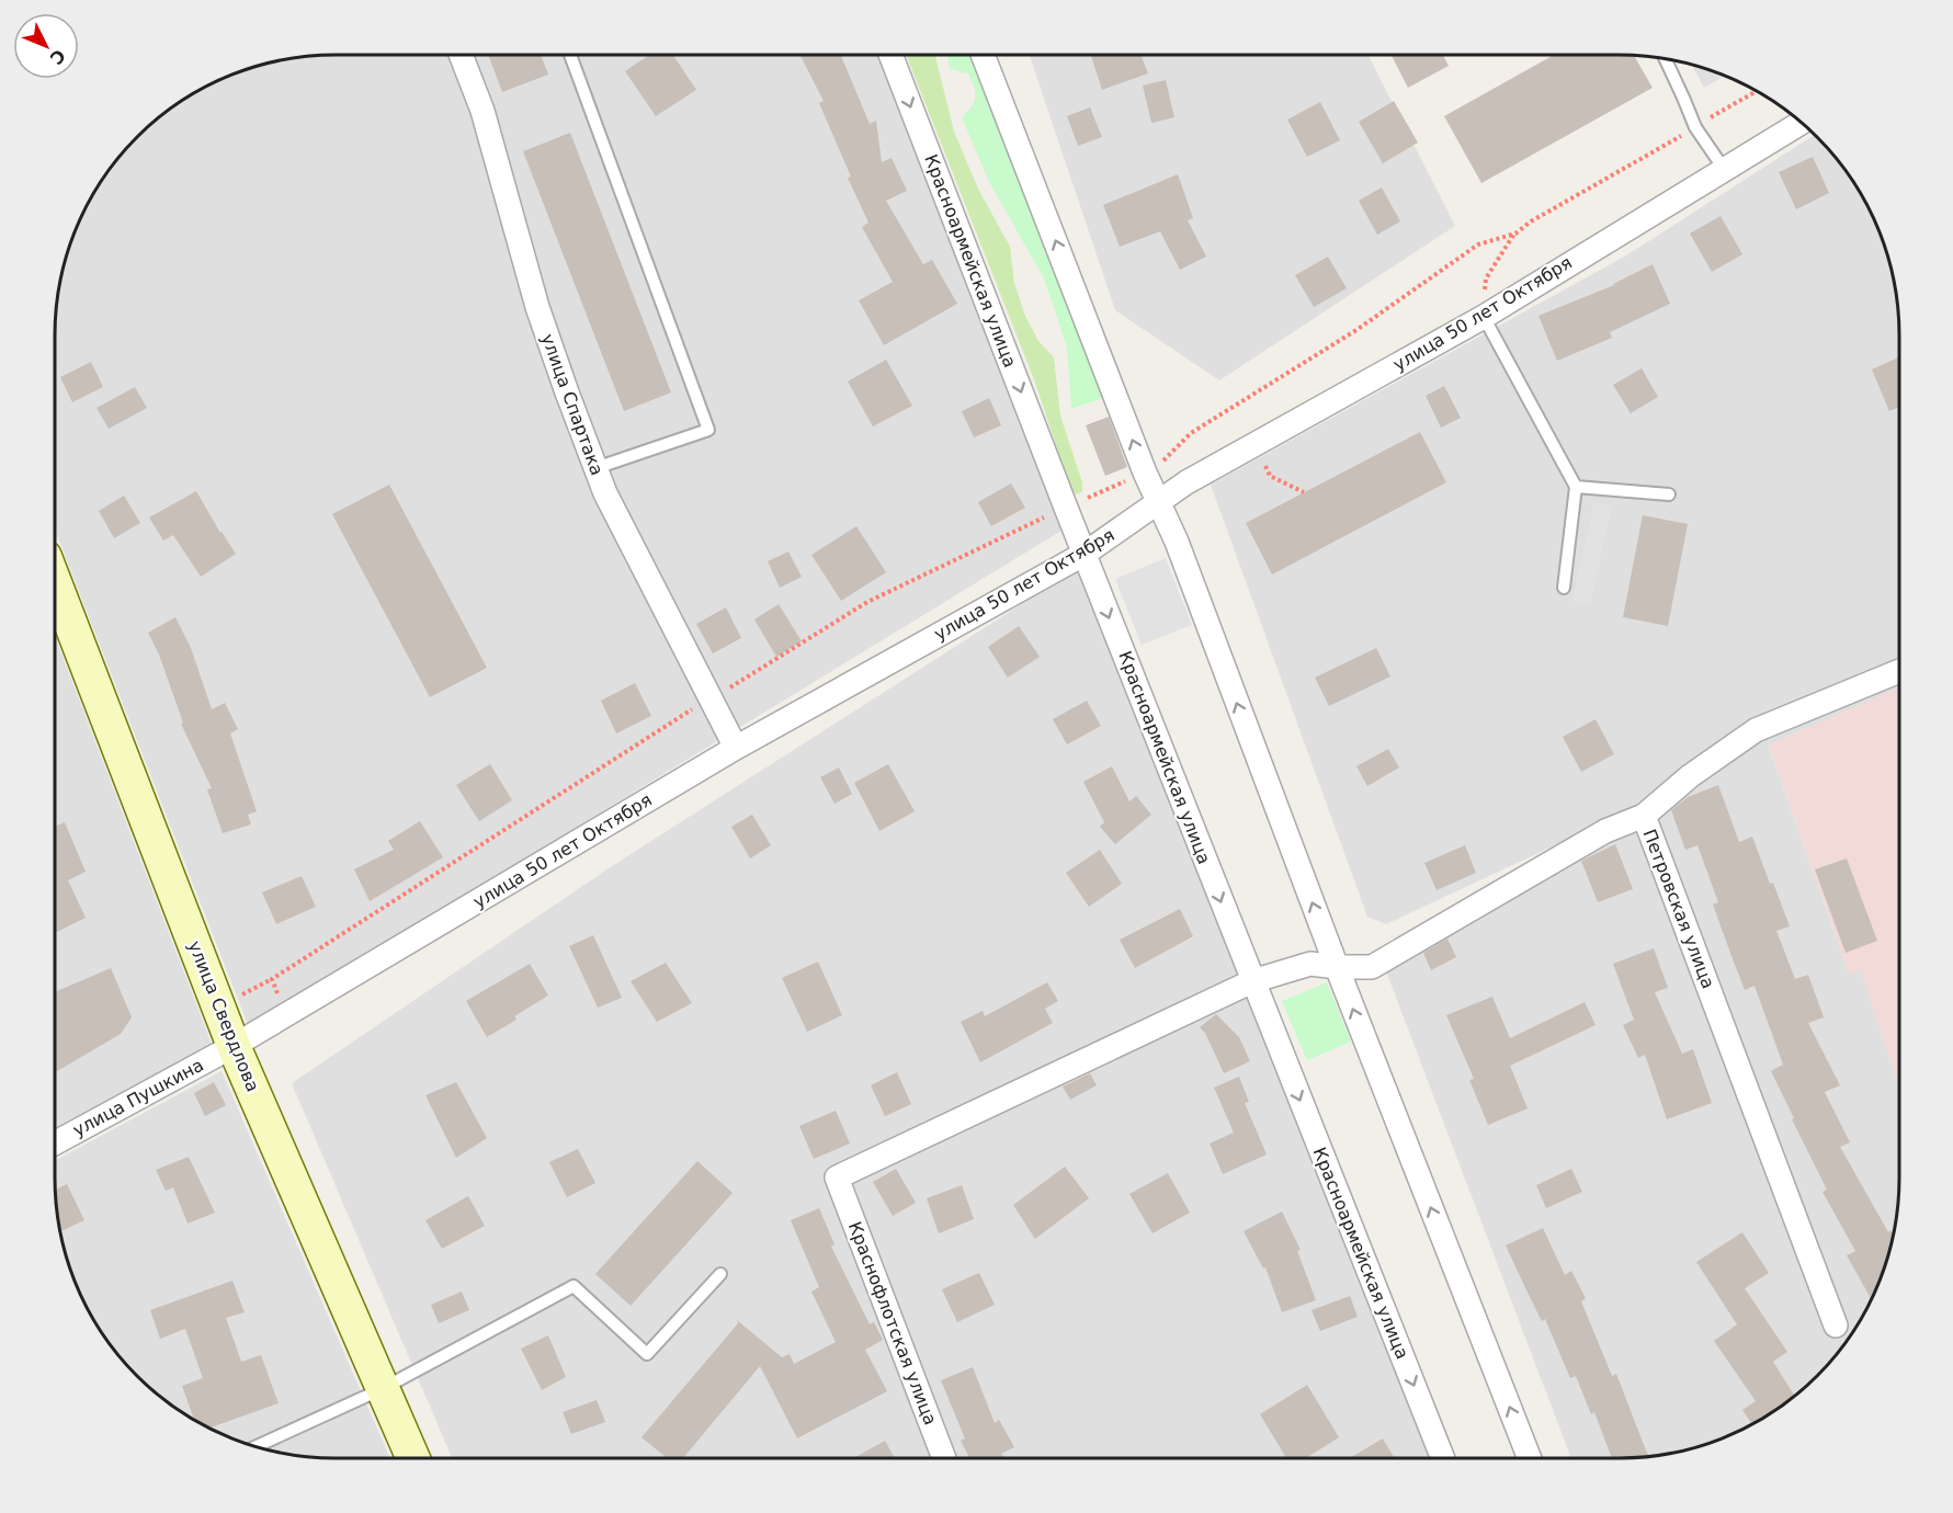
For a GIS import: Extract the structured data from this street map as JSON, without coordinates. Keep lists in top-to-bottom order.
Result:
{
  "streets": {
    "main road": ["улица Свердлова"],
    "street": [
      "Красноармейская улица",
      "улица 50 лет Октября",
      "улица Спартака",
      "Петровская улица",
      "улица Пушкина",
      "Краснофлотская улица"
    ]
  },
  "crossings": [
    ["Красноармейская улица", "улица 50 лет Октября"],
    ["Красноармейская улица", "Петровская улица"],
    ["улица 50 лет Октября", "улица Спартака"],
    ["улица 50 лет Октября", "улица Свердлова"],
    ["улица 50 лет Октября", "улица Пушкина"],
    ["Петровская улица", "Краснофлотская улица"],
    ["улица Свердлова", "улица Пушкина"]
  ],
  "north": "bottom right"
}
